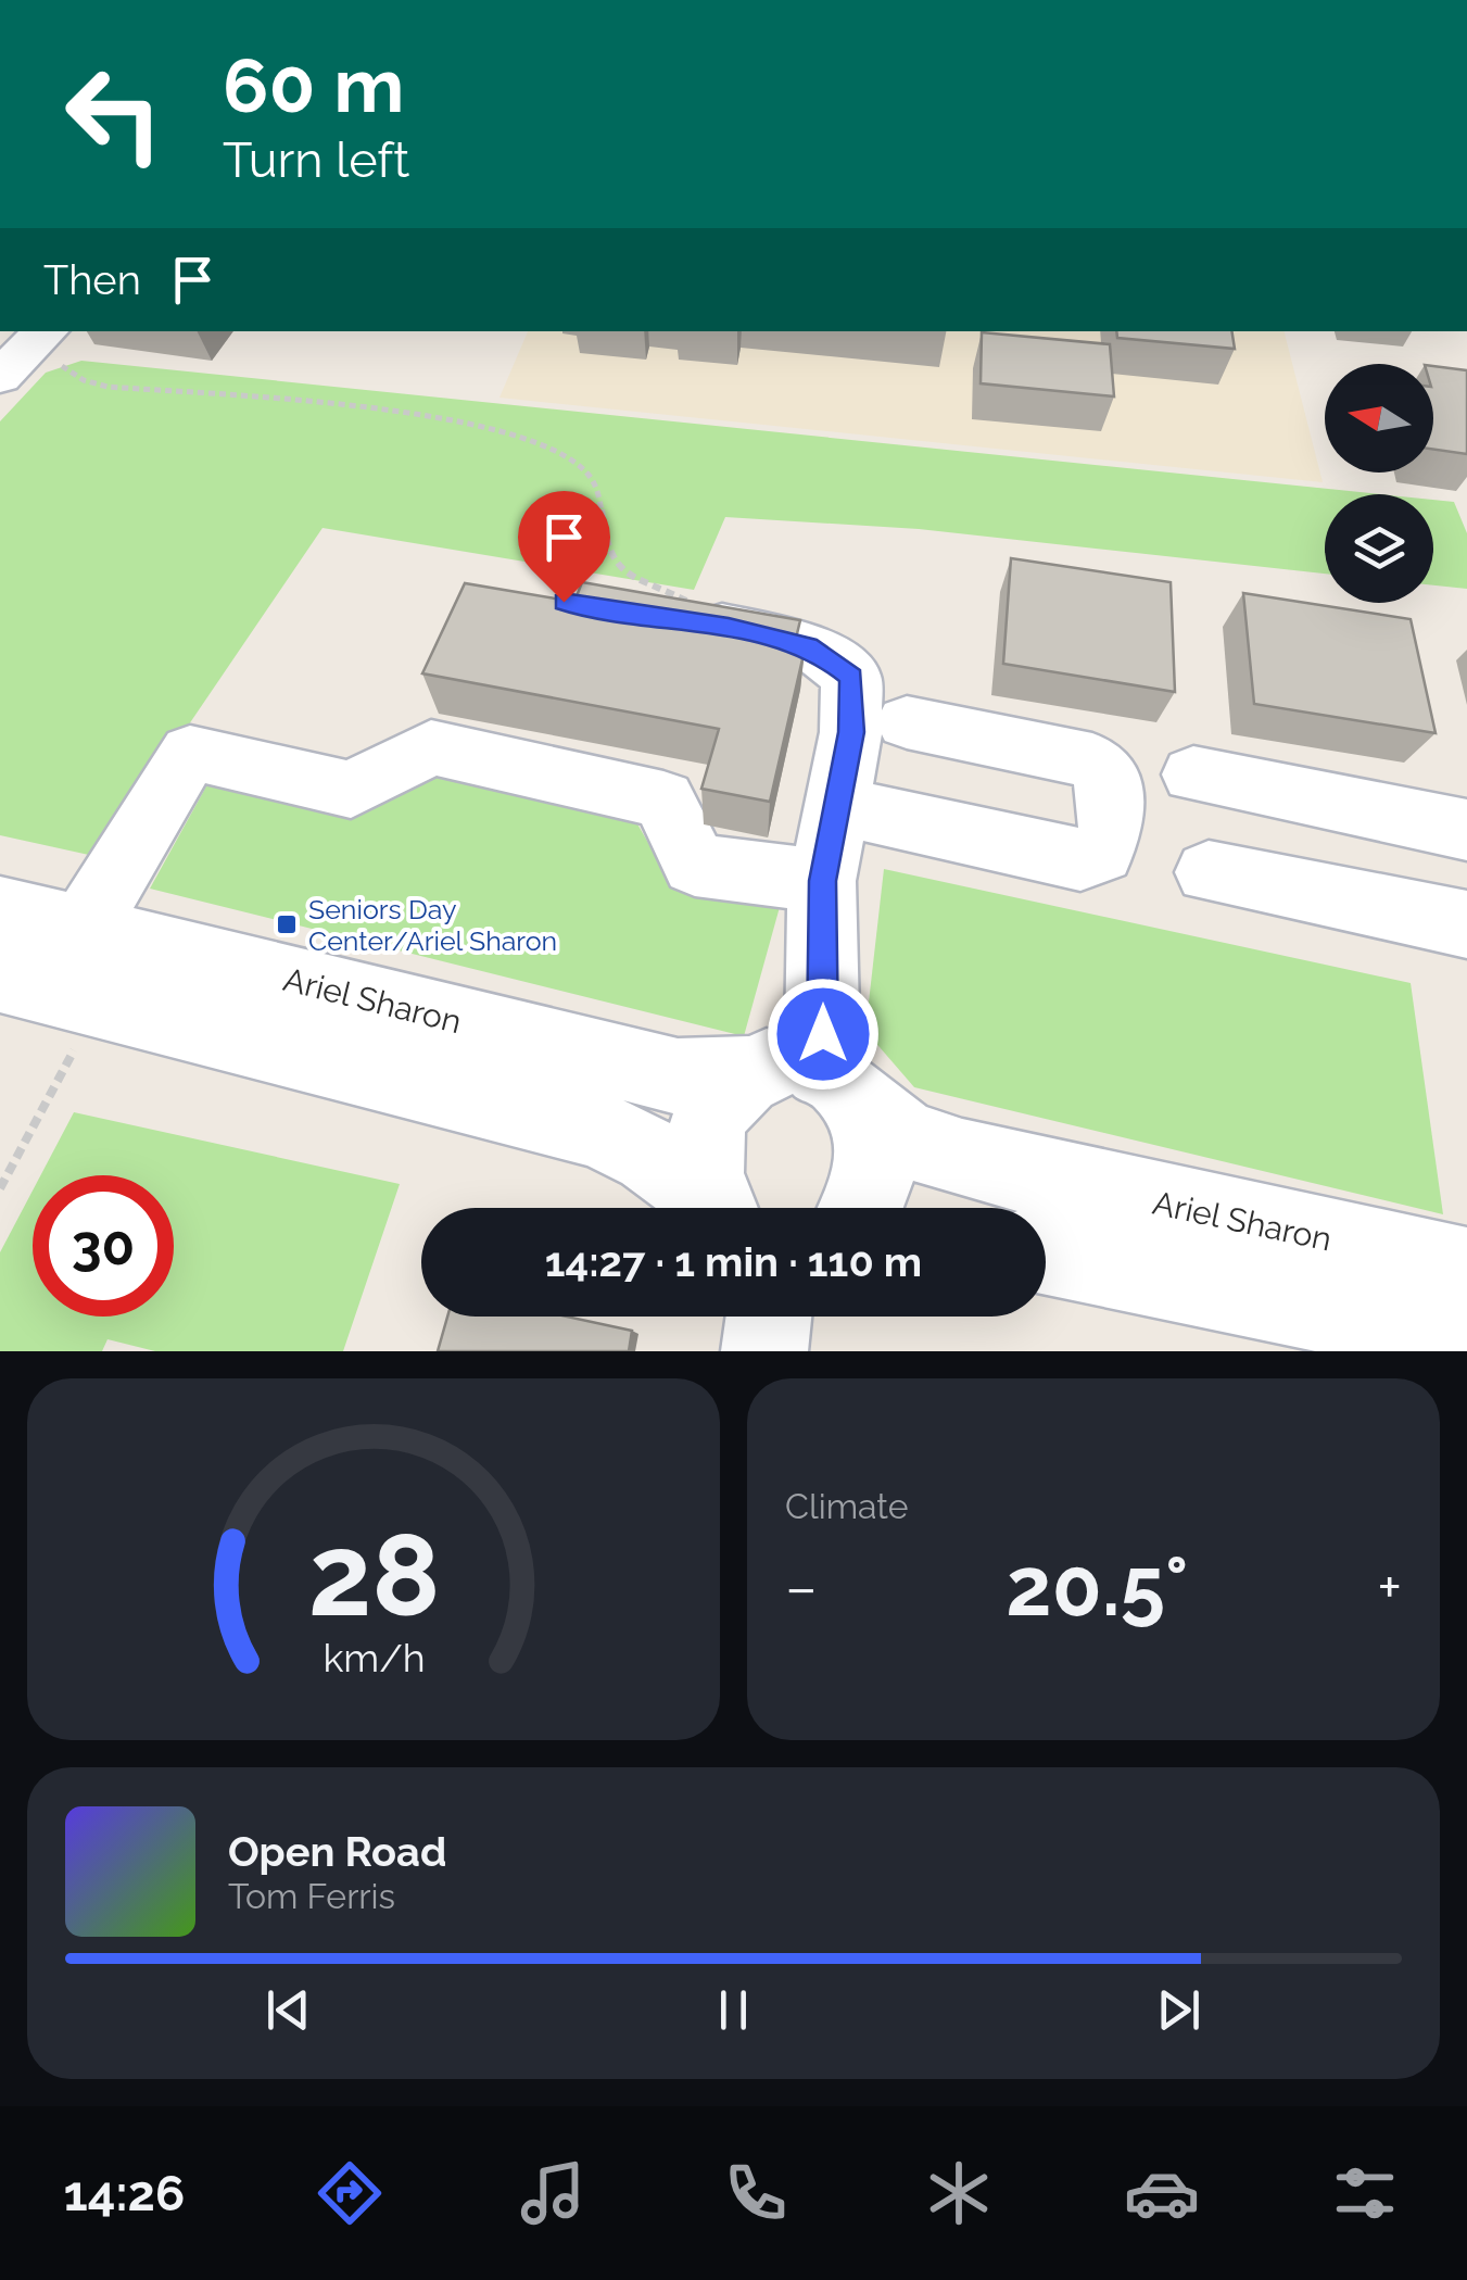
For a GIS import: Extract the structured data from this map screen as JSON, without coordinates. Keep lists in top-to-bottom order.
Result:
{
  "streets": {
    "street": ["Ariel Sharon"]
  },
  "places": {
    "transit": ["Seniors Day Center/Ariel Sharon"]
  },
  "north": "left",
  "page": {
    "turn": ["60 m", "Turn left"],
    "then": "Then",
    "limit": "30",
    "trip": "14:27 · 1 min · 110 m",
    "tile": "Climate",
    "heat": ["−", "20.5°", "+"],
    "song": ["Open Road", "Tom Ferris"],
    "tabs": "14:26",
    "gauge": ["28", "km/h"]
  }
}
